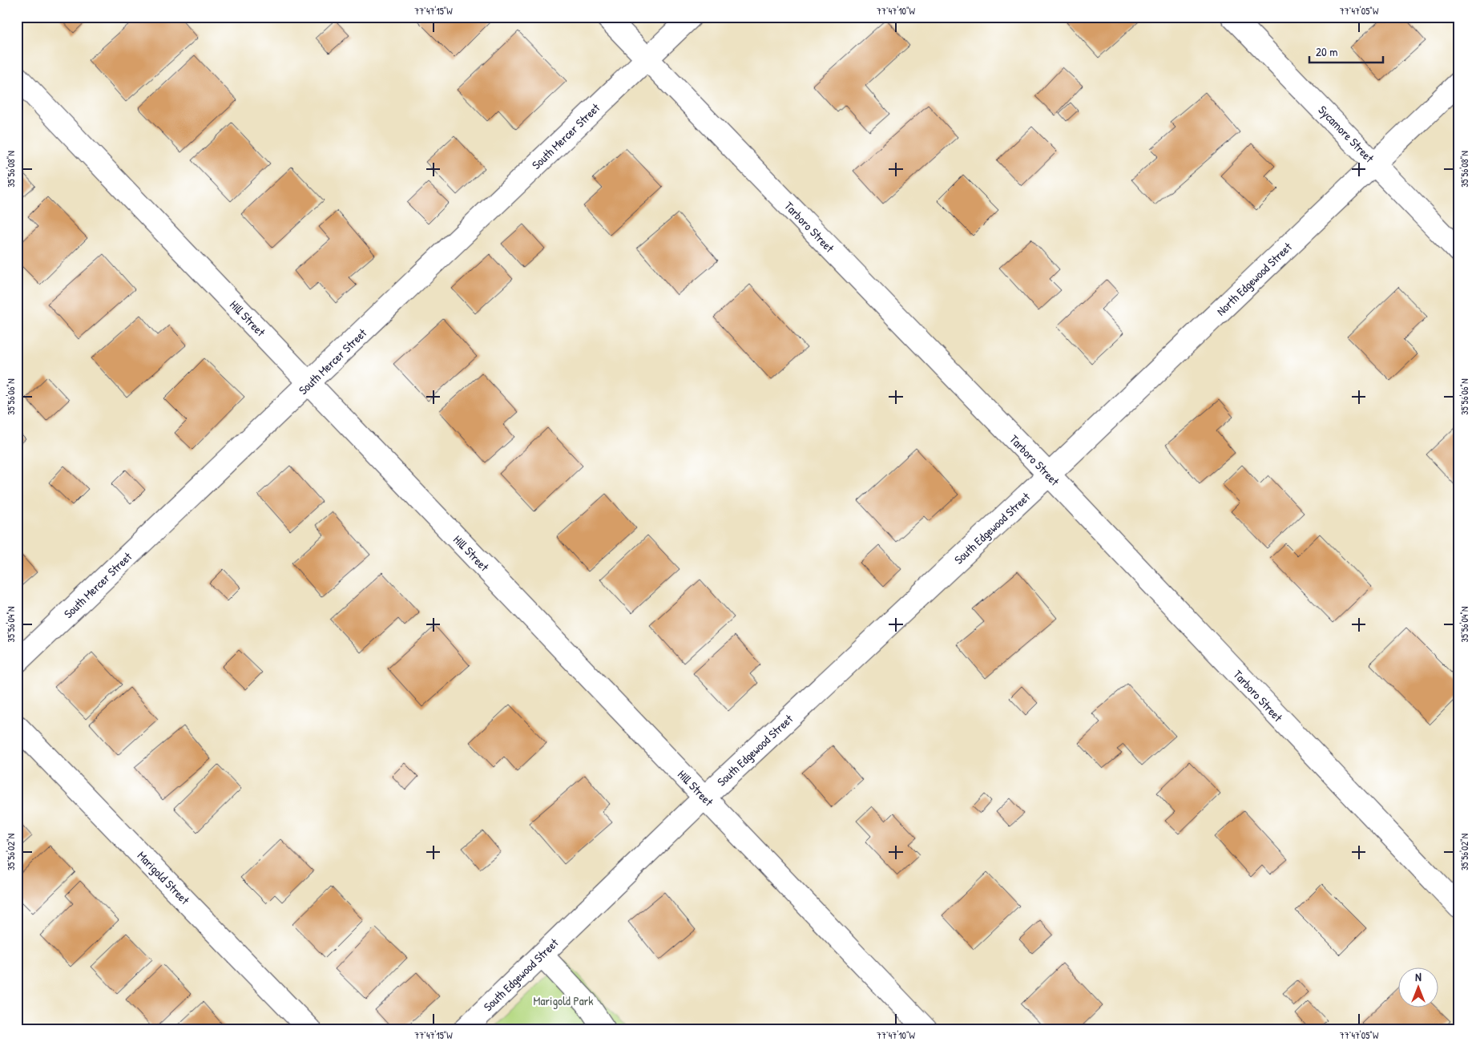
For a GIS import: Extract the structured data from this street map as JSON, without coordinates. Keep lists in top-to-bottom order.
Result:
{
  "streets": {
    "street": [
      "Sycamore Street",
      "South Mercer Street",
      "Tarboro Street",
      "North Edgewood Street",
      "Hill Street",
      "South Edgewood Street",
      "Marigold Street"
    ]
  },
  "crossings": [
    ["Sycamore Street", "North Edgewood Street"],
    ["South Mercer Street", "Tarboro Street"],
    ["South Mercer Street", "Hill Street"],
    ["Tarboro Street", "North Edgewood Street"],
    ["Tarboro Street", "South Edgewood Street"],
    ["North Edgewood Street", "South Edgewood Street"],
    ["Hill Street", "South Edgewood Street"]
  ],
  "parks": ["Marigold Park"],
  "scale_bar": "20 m",
  "north": "top",
  "coordinates": [
    "77°47'15\"W",
    "77°47'10\"W",
    "77°47'05\"W",
    "35°56'08\"N",
    "35°56'06\"N",
    "35°56'04\"N",
    "35°56'02\"N"
  ]
}
